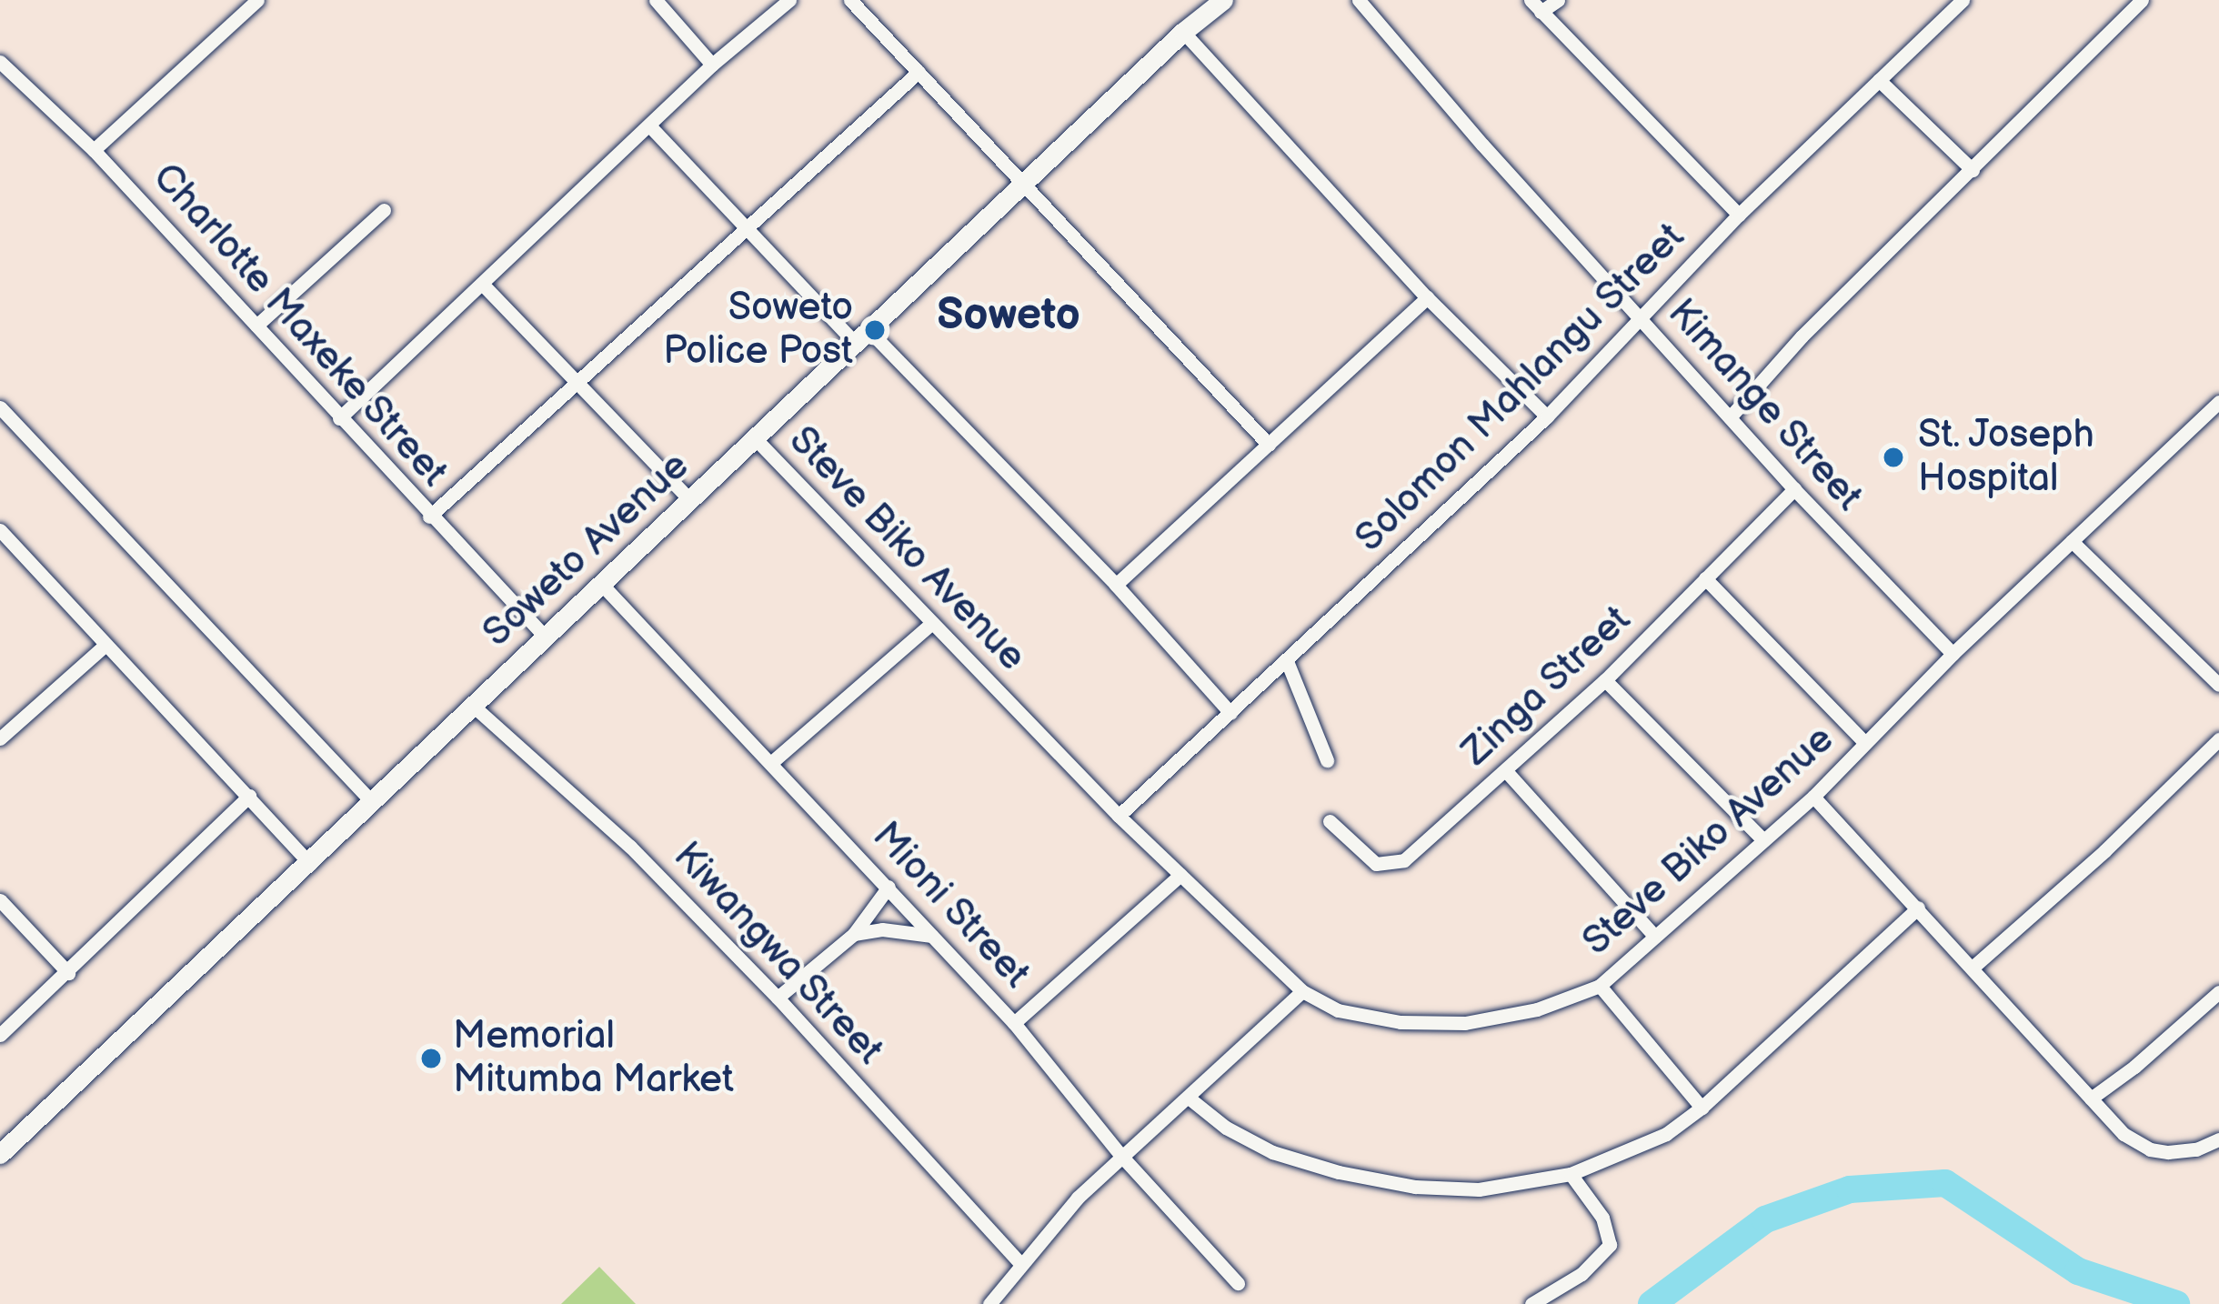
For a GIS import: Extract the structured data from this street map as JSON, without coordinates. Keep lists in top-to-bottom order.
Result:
{
  "streets": {
    "street": [
      "Charlotte Maxeke Street",
      "Solomon Mahlangu Street",
      "Kimange Street",
      "Steve Biko Avenue",
      "Soweto Avenue",
      "Zinga Street",
      "Mioni Street",
      "Kiwangwa Street"
    ]
  },
  "crossings": [
    ["Charlotte Maxeke Street", "Soweto Avenue"],
    ["Solomon Mahlangu Street", "Kimange Street"],
    ["Solomon Mahlangu Street", "Steve Biko Avenue"],
    ["Kimange Street", "Steve Biko Avenue"],
    ["Kimange Street", "Zinga Street"],
    ["Steve Biko Avenue", "Soweto Avenue"],
    ["Soweto Avenue", "Mioni Street"],
    ["Soweto Avenue", "Kiwangwa Street"]
  ],
  "districts": ["Soweto"],
  "places": ["Soweto Police Post", "St. Joseph Hospital", "Memorial Mitumba Market"]
}
